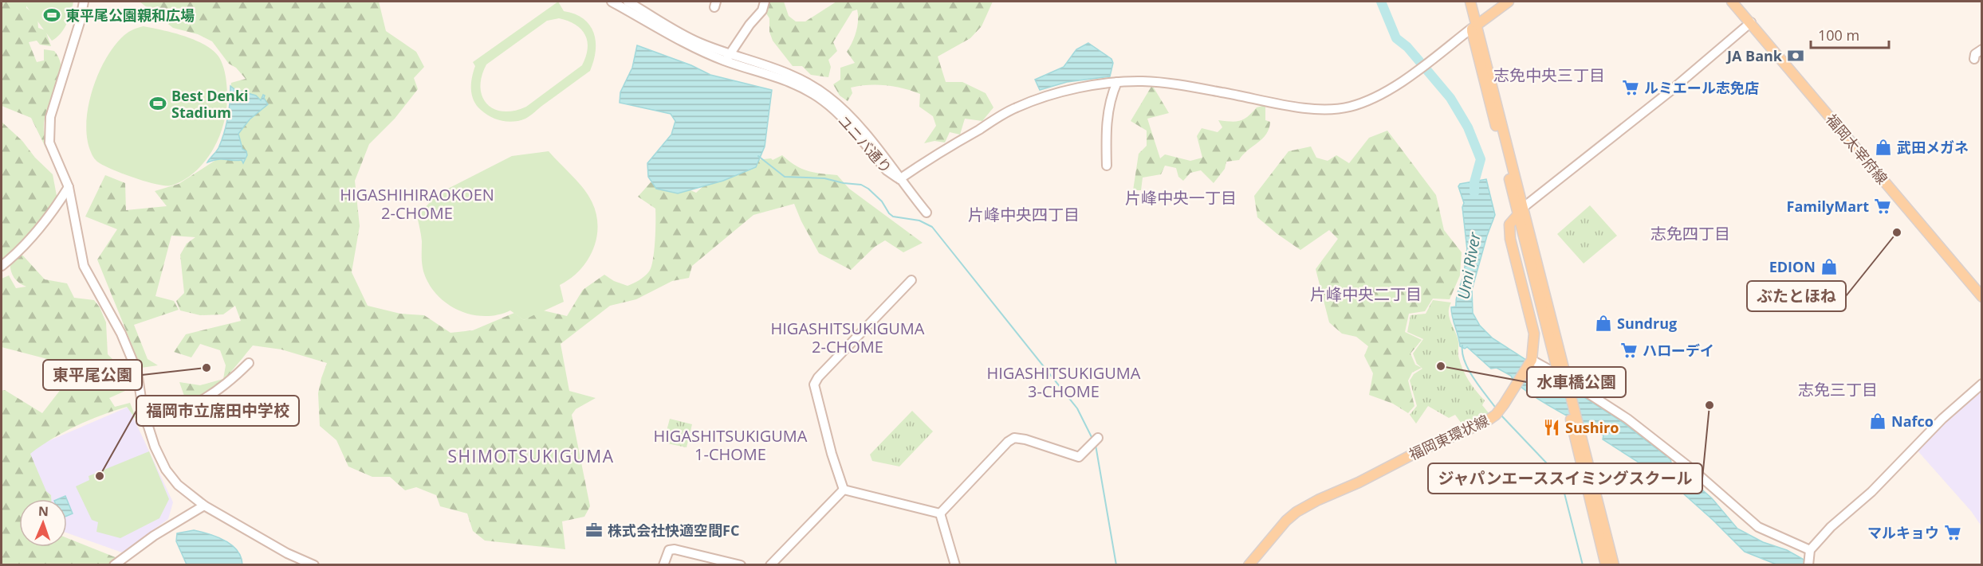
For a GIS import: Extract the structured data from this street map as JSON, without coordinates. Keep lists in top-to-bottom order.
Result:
{
  "streets": {
    "main road": ["福岡太宰府線", "福岡東環状線"],
    "street": ["ユニバ通り"]
  },
  "districts": [
    "志免中央三丁目",
    "HIGASHIHIRAOKOEN 2-CHOME",
    "片峰中央一丁目",
    "片峰中央四丁目",
    "志免四丁目",
    "片峰中央二丁目",
    "HIGASHITSUKIGUMA 2-CHOME",
    "HIGASHITSUKIGUMA 3-CHOME",
    "志免三丁目",
    "HIGASHITSUKIGUMA 1-CHOME",
    "SHIMOTSUKIGUMA"
  ],
  "water": ["Umi River"],
  "places": {
    "sports": ["東平尾公園親和広場", "Best Denki Stadium"],
    "bank": ["JA Bank"],
    "supermarket": [
      "ルミエール志免店",
      "FamilyMart",
      "ハローデイ",
      "マルキョウ"
    ],
    "shop": [
      "武田メガネ",
      "EDION",
      "Sundrug",
      "Nafco"
    ],
    "other": [
      "ぶたとほね",
      "水車橋公園",
      "東平尾公園",
      "ジャパンエーススイミングスクール",
      "福岡市立席田中学校"
    ],
    "restaurant": ["Sushiro"],
    "office": ["株式会社快適空間FC"]
  },
  "scale_bar": "100 m",
  "north": "top"
}
